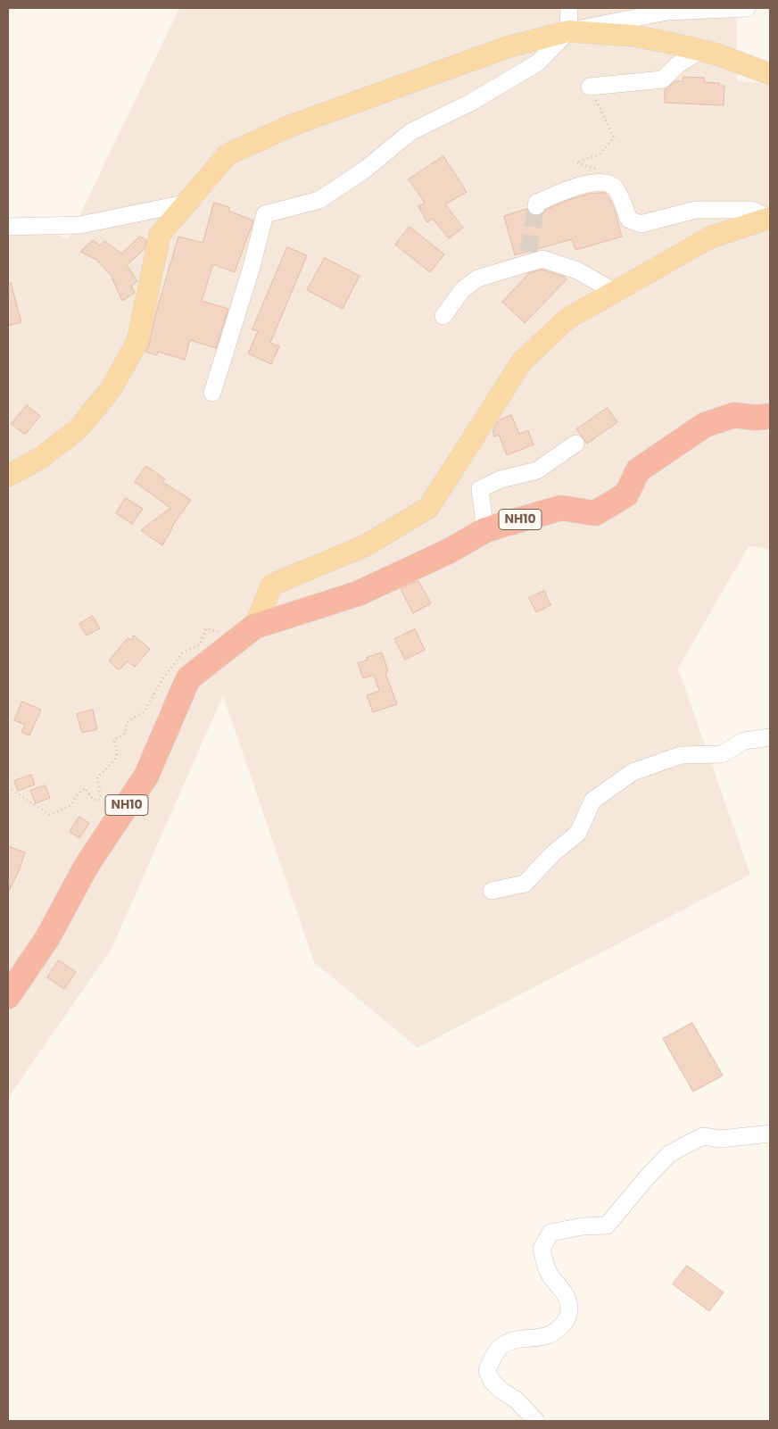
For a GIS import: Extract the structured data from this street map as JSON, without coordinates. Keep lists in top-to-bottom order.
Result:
{
  "streets": {
    "highway": ["NH10"]
  }
}
